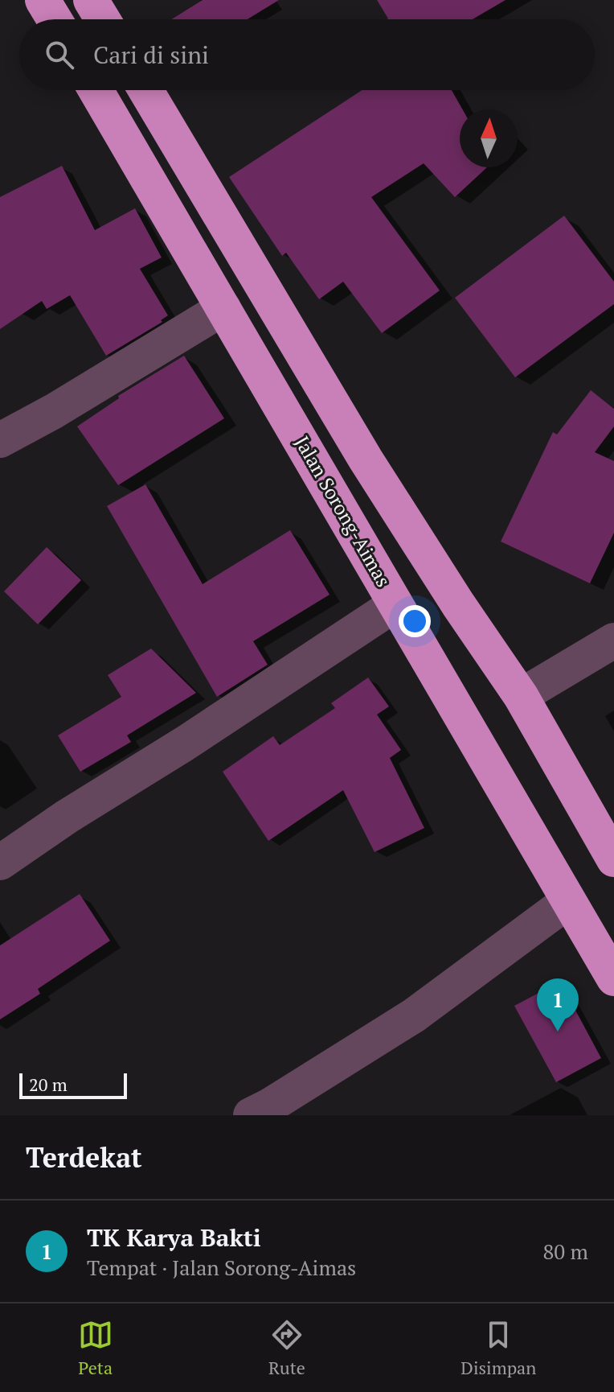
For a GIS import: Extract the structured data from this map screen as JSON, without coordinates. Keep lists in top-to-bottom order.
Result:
{
  "streets": {
    "highway": ["Jalan Sorong-Aimas"]
  },
  "scale_bar": "20 m",
  "north": "top",
  "page": {
    "search": "Cari di sini",
    "pins": "1",
    "scale": "20 m",
    "heading": "Terdekat",
    "list": [
      {
        "mark": "1",
        "name": "TK Karya Bakti",
        "note": "Tempat · Jalan Sorong-Aimas",
        "value": "80 m"
      }
    ],
    "nav": ["Peta", "Rute", "Disimpan"]
  }
}
